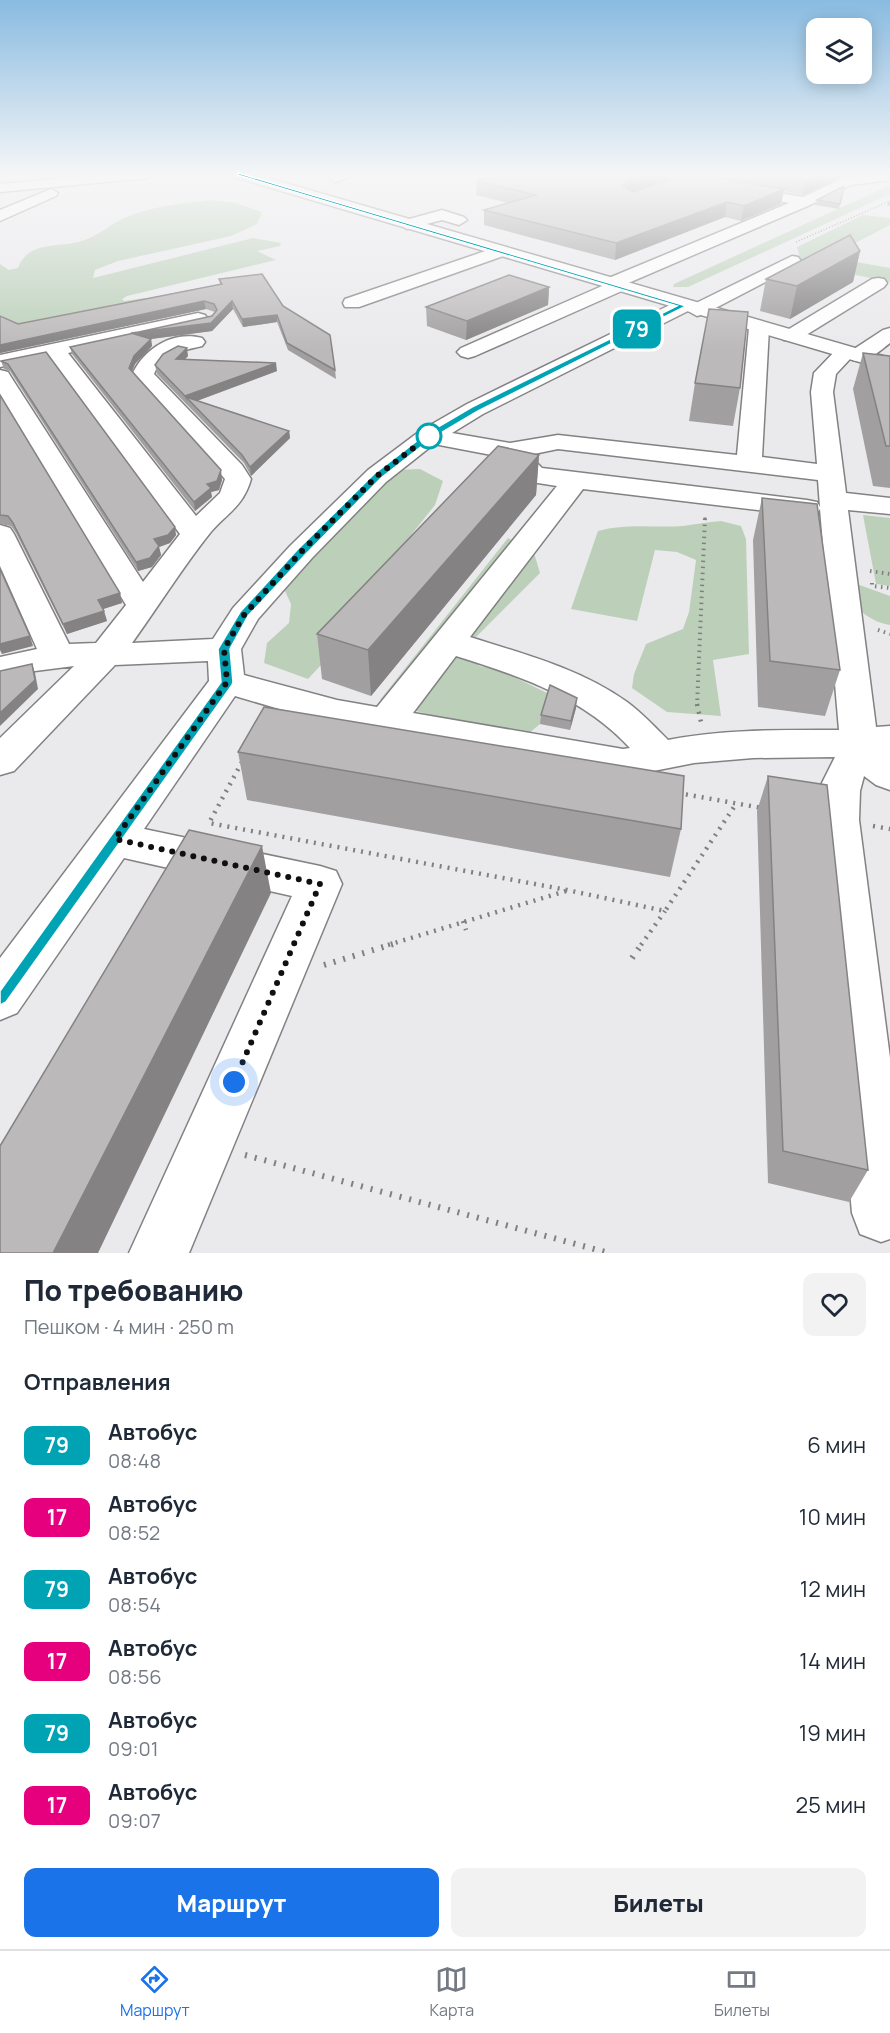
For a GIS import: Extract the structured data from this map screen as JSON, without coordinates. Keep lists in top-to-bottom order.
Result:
{
  "lines": ["bus line 79"],
  "page": {
    "on_map": "79",
    "heading": [
      ["По требованию", "Пешком · 4 мин · 250 m"],
      "Отправления"
    ],
    "list": [
      {
        "mark": "79",
        "name": "Автобус",
        "note": "08:48",
        "value": "6 мин"
      },
      {
        "mark": "17",
        "name": "Автобус",
        "note": "08:52",
        "value": "10 мин"
      },
      {
        "mark": "79",
        "name": "Автобус",
        "note": "08:54",
        "value": "12 мин"
      },
      {
        "mark": "17",
        "name": "Автобус",
        "note": "08:56",
        "value": "14 мин"
      },
      {
        "mark": "79",
        "name": "Автобус",
        "note": "09:01",
        "value": "19 мин"
      },
      {
        "mark": "17",
        "name": "Автобус",
        "note": "09:07",
        "value": "25 мин"
      }
    ],
    "buttons": ["Маршрут", "Билеты"],
    "tabs": ["Маршрут", "Карта", "Билеты"]
  }
}
